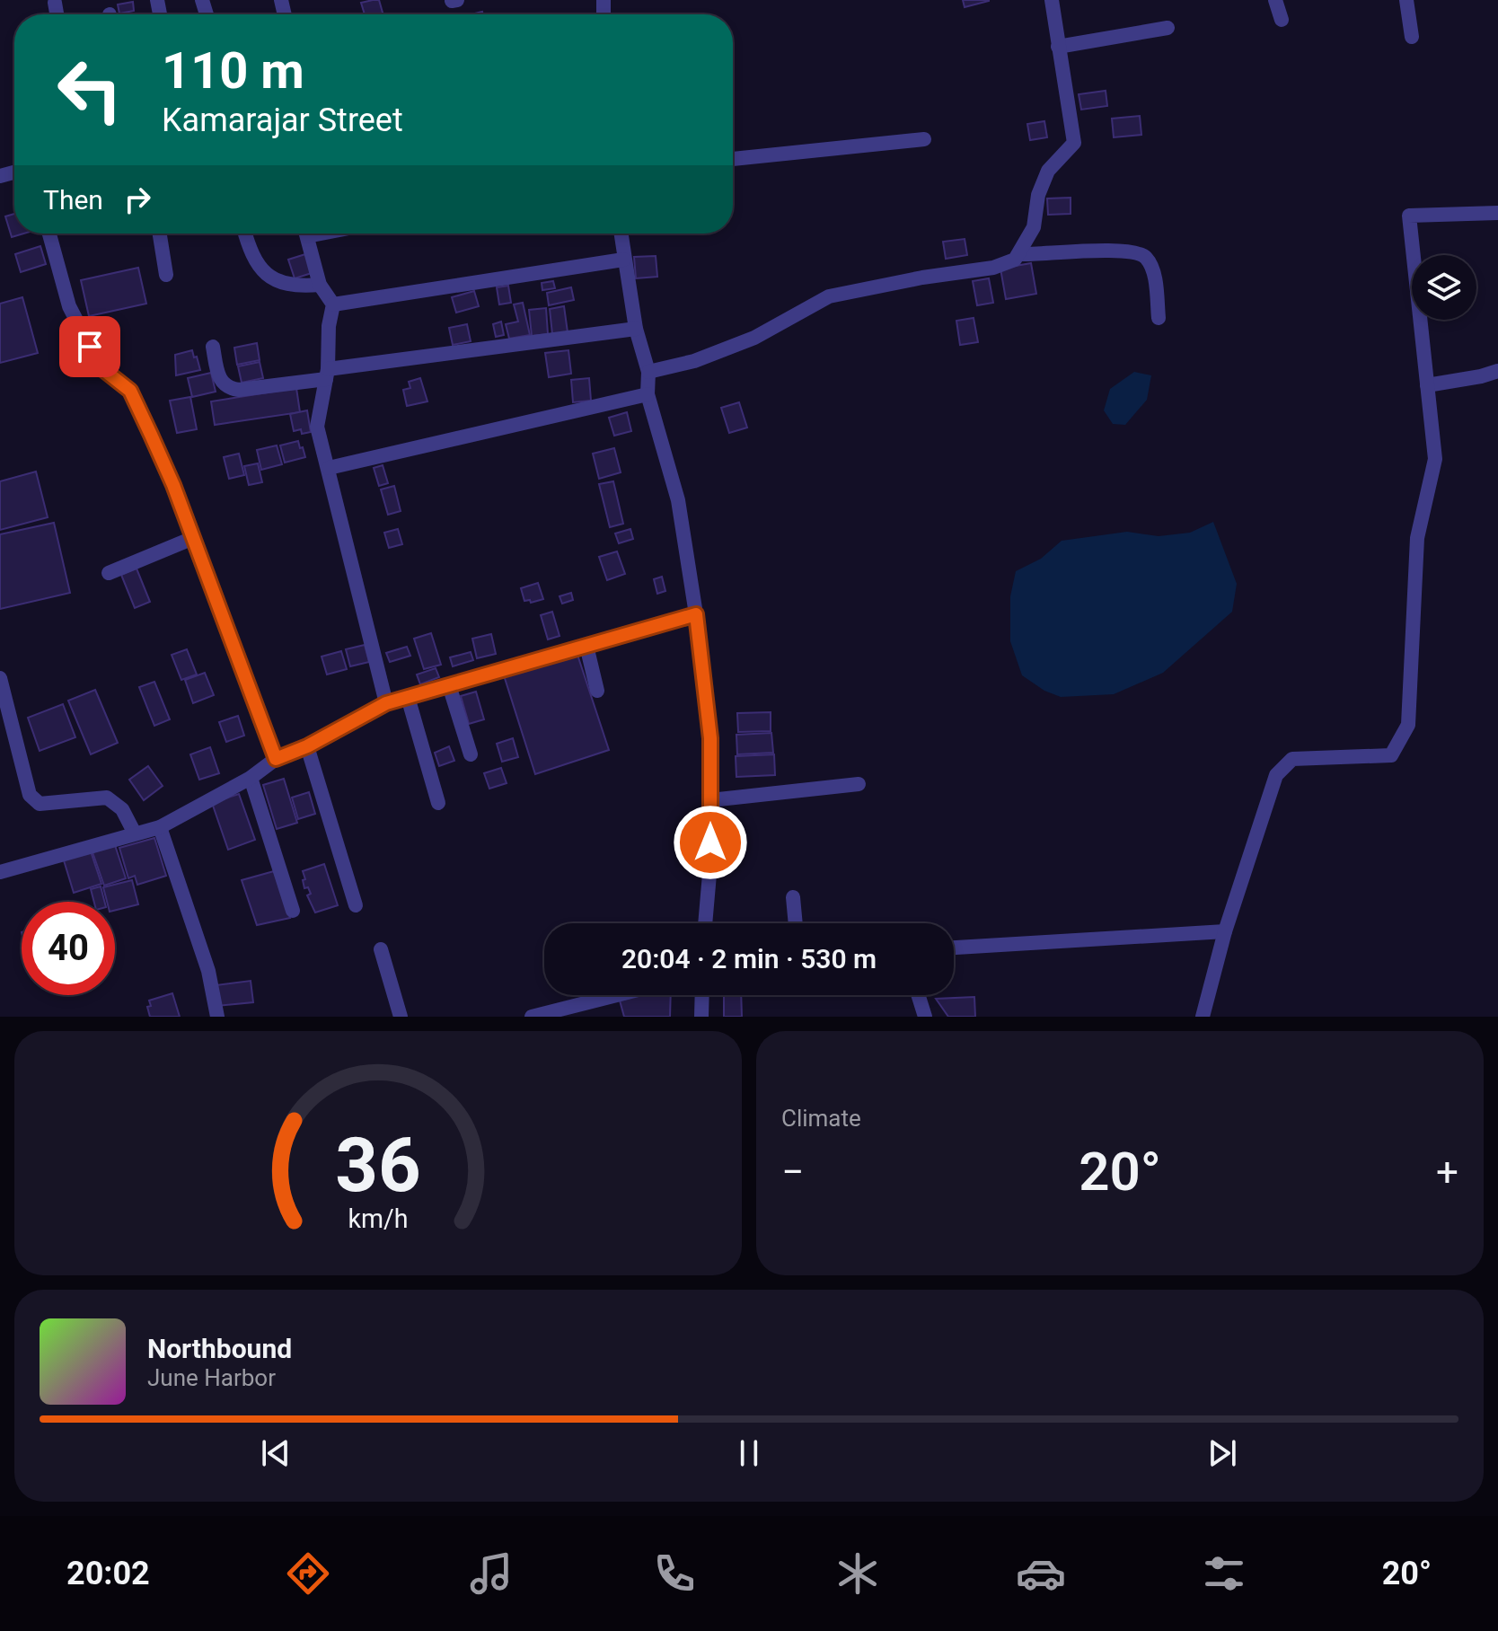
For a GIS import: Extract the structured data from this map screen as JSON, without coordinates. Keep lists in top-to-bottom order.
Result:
{
  "page": {
    "turn": ["110 m", "Kamarajar Street"],
    "then": "Then",
    "limit": "40",
    "trip": "20:04 · 2 min · 530 m",
    "tile": "Climate",
    "heat": ["−", "20°", "+"],
    "song": ["Northbound", "June Harbor"],
    "tabs": ["20:02", "20°"],
    "gauge": ["36", "km/h"]
  }
}
